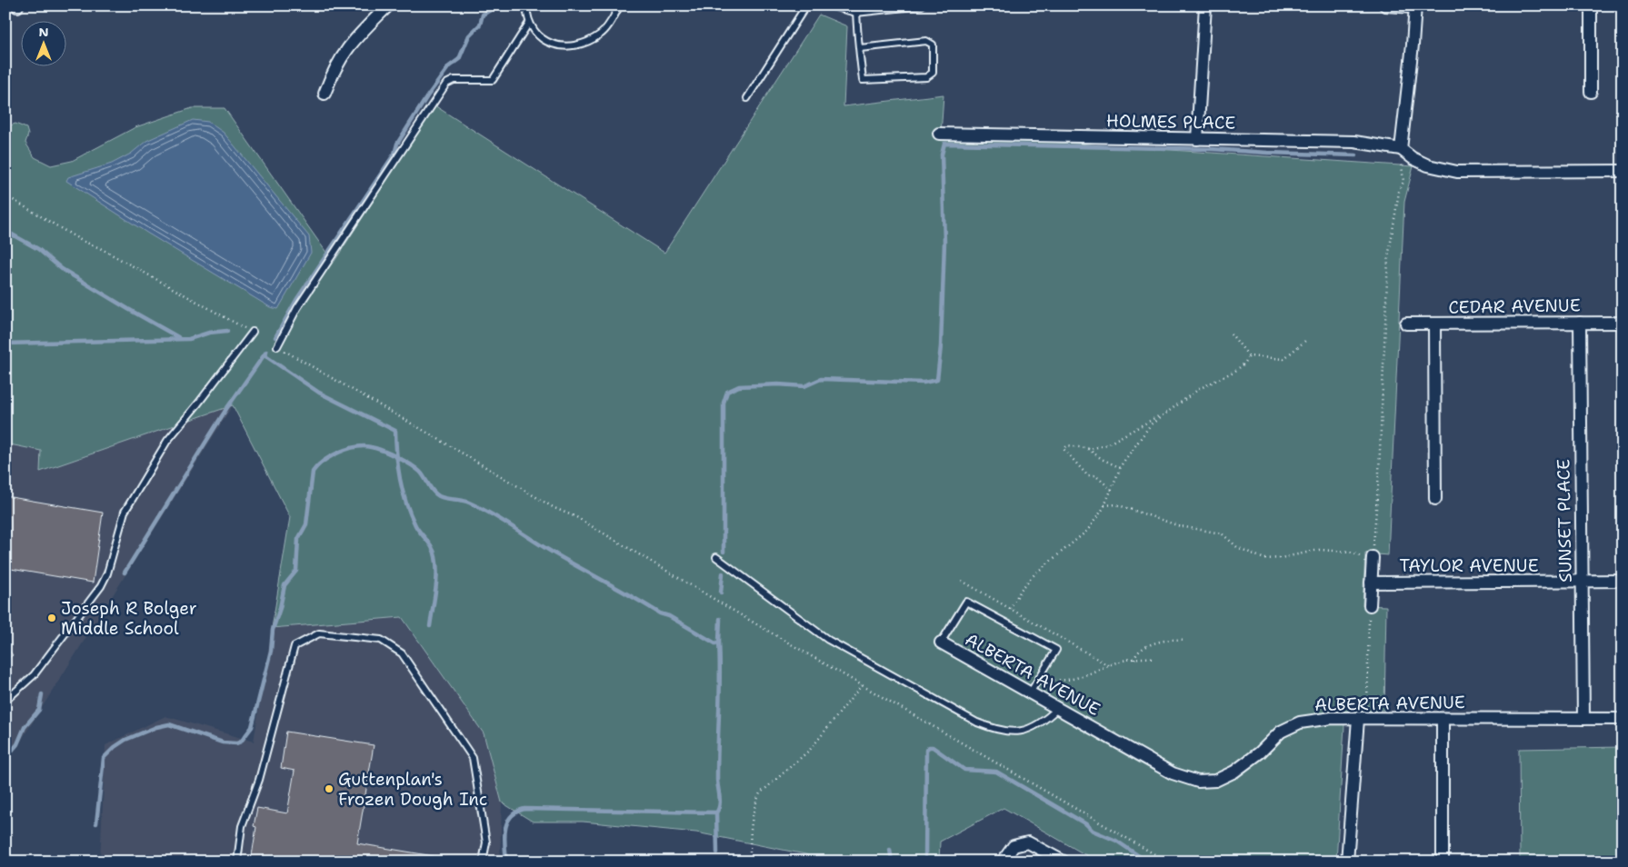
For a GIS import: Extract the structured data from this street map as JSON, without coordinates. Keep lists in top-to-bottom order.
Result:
{
  "streets": {
    "street": [
      "HOLMES PLACE",
      "CEDAR AVENUE",
      "SUNSET PLACE",
      "TAYLOR AVENUE",
      "ALBERTA AVENUE"
    ]
  },
  "crossings": [
    ["CEDAR AVENUE", "SUNSET PLACE"],
    ["SUNSET PLACE", "TAYLOR AVENUE"],
    ["SUNSET PLACE", "ALBERTA AVENUE"]
  ],
  "places": ["Joseph R Bolger Middle School", "Guttenplan's Frozen Dough Inc"],
  "north": "top"
}
